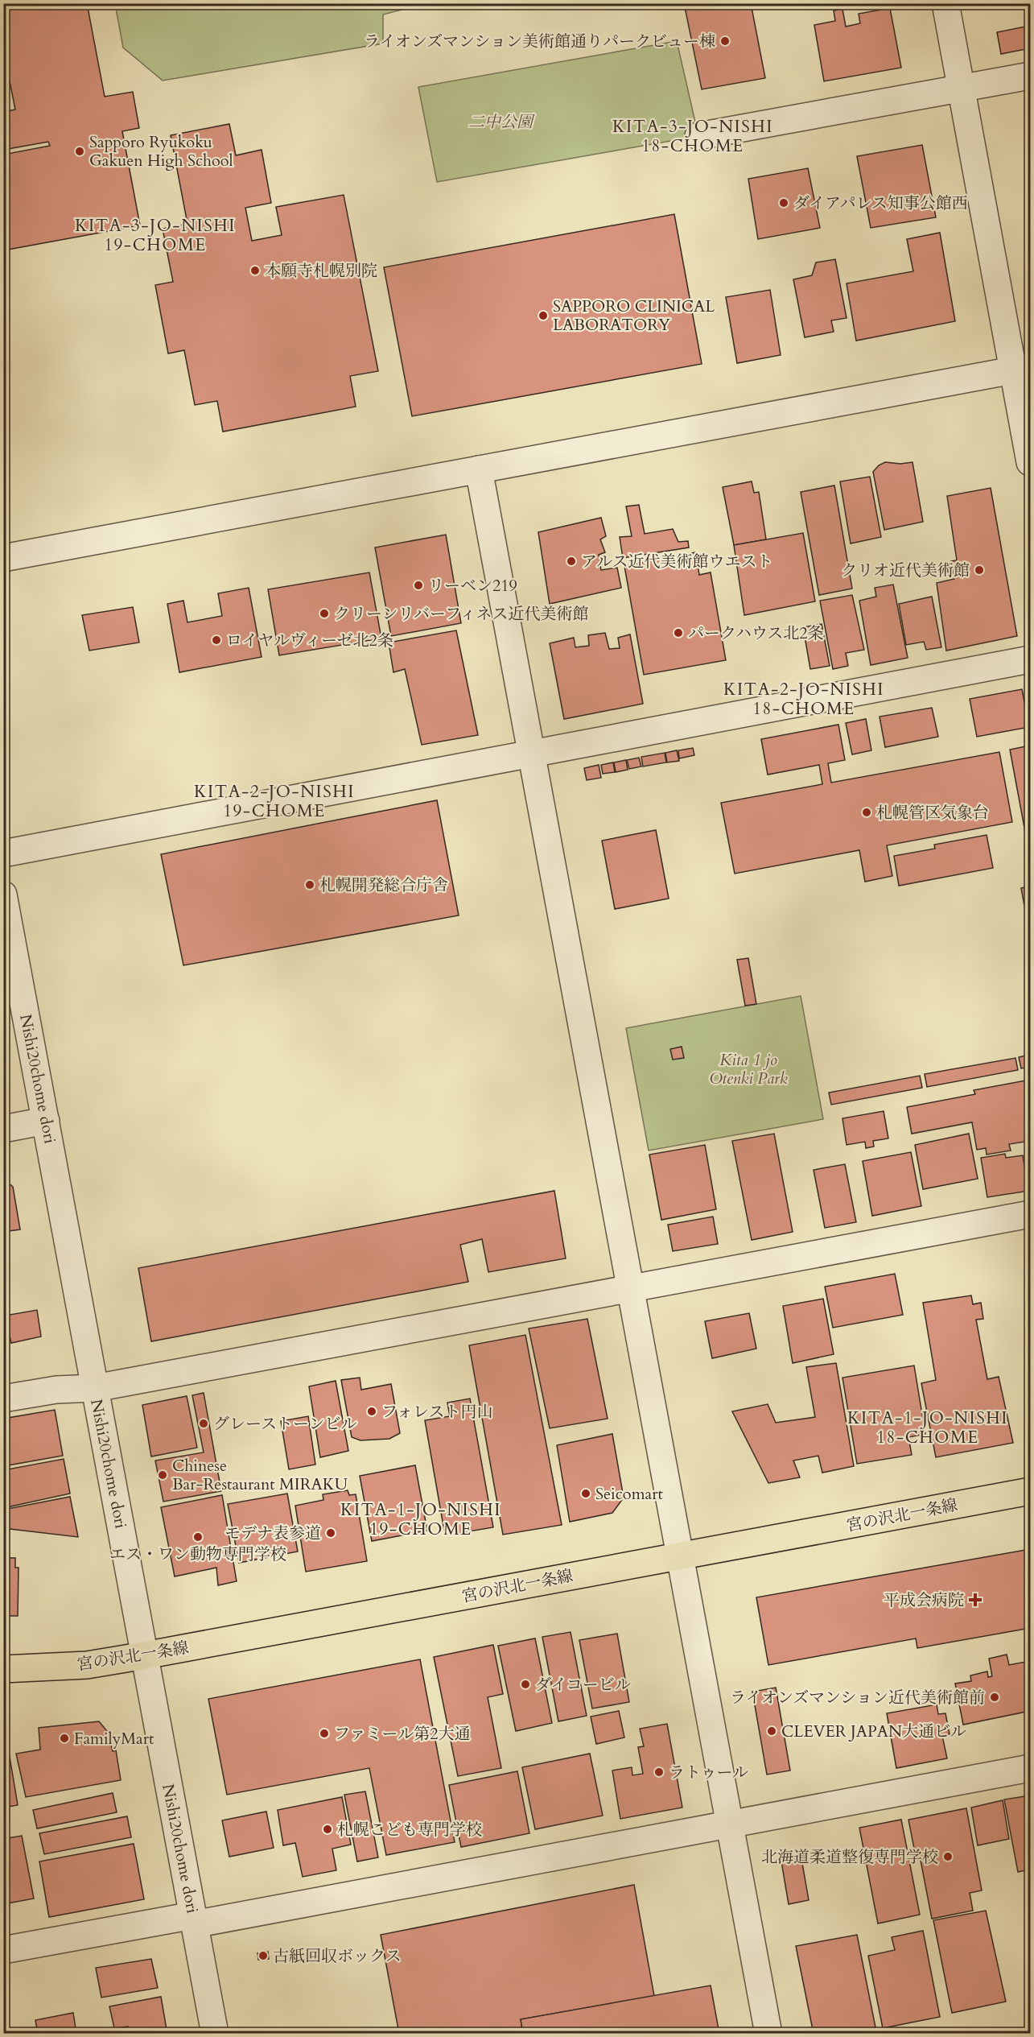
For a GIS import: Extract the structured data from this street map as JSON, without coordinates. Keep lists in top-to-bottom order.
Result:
{
  "streets": {
    "main road": ["宮の沢北一条線"],
    "street": ["Nishi20chome dori"]
  },
  "crossings": [
    ["Nishi20chome dori", "宮の沢北一条線"]
  ],
  "districts": [
    "KITA-3-JO-NISHI 18-CHOME",
    "KITA-3-JO-NISHI 19-CHOME",
    "KITA-2-JO-NISHI 18-CHOME",
    "KITA-2-JO-NISHI 19-CHOME",
    "KITA-1-JO-NISHI 18-CHOME",
    "KITA-1-JO-NISHI 19-CHOME"
  ],
  "parks": ["二中公園", "Kita 1 jo Otenki Park"],
  "places": {
    "other": [
      "ライオンズマンション美術館通りパークビュー棟",
      "Sapporo Ryukoku Gakuen High School",
      "ダイアパレス知事公館西",
      "本願寺札幌別院",
      "SAPPORO CLINICAL LABORATORY",
      "アルス近代美術館ウエスト",
      "クリオ近代美術館",
      "リーベン219",
      "クリーンリバーフィネス近代美術館",
      "パークハウス北2条",
      "ロイヤルヴィーゼ北2条",
      "札幌管区気象台",
      "札幌開発総合庁舎",
      "フォレスト円山",
      "グレーストーンビル",
      "Chinese Bar-Restaurant MIRAKU",
      "Seicomart",
      "モデナ表参道",
      "エス・ワン動物専門学校",
      "ダイコービル",
      "ライオンズマンション近代美術館前",
      "CLEVER JAPAN大通ビル",
      "ファミール第2大通",
      "FamilyMart",
      "ラトゥール",
      "札幌こども専門学校",
      "北海道柔道整復専門学校",
      "古紙回収ボックス"
    ],
    "health": ["平成会病院"]
  }
}
